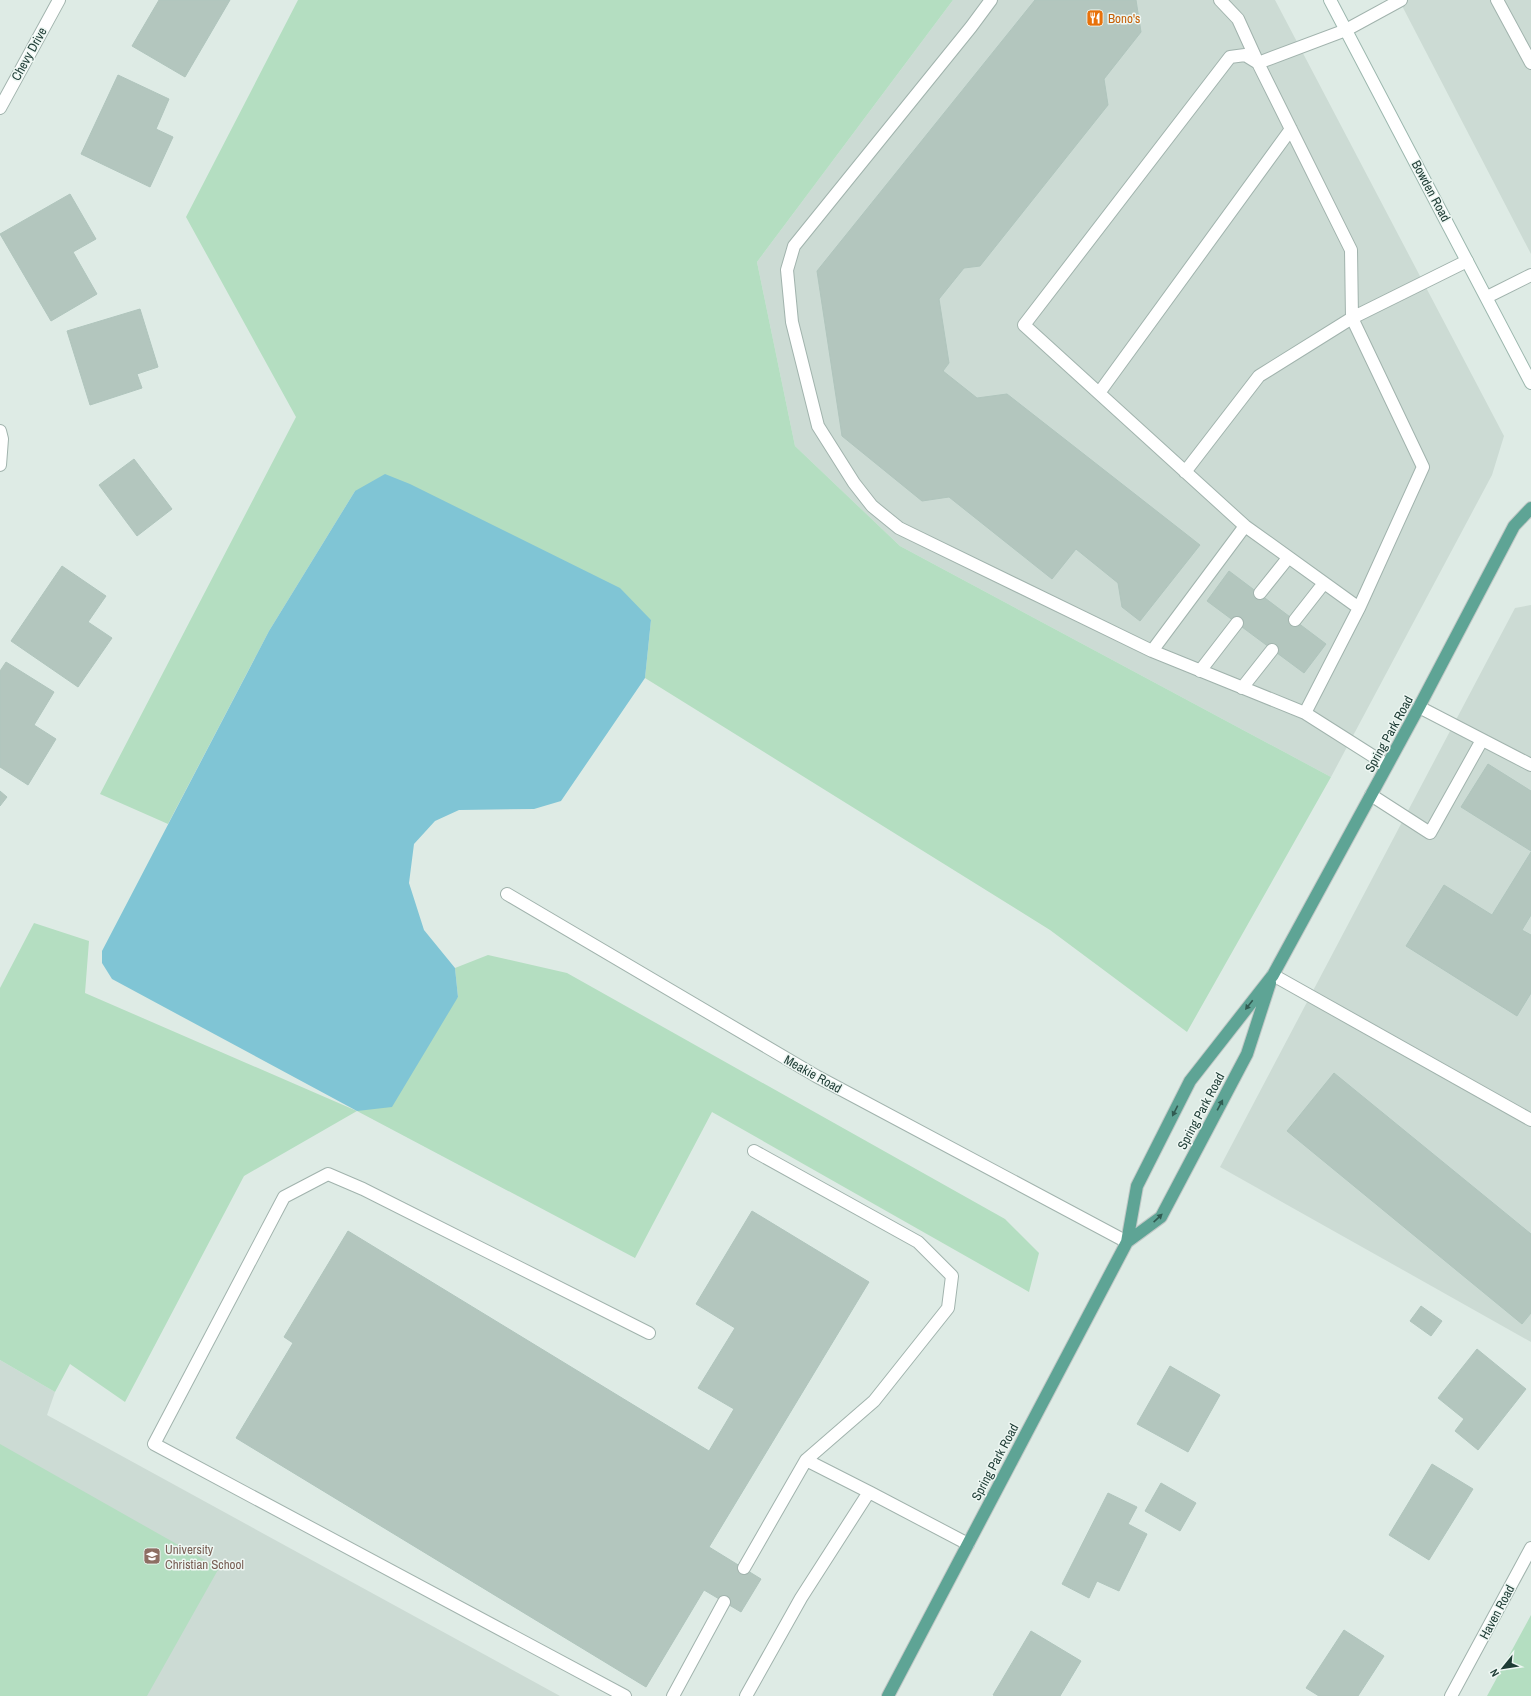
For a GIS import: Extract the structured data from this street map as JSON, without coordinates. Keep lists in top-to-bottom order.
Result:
{
  "streets": {
    "main road": ["Spring Park Road"],
    "street": [
      "Chevy Drive",
      "Bowden Road",
      "Meakie Road",
      "Haven Road"
    ]
  },
  "crossings": [
    ["Spring Park Road", "Meakie Road"]
  ],
  "places": {
    "restaurant": ["Bono's"],
    "school or university": ["University Christian School"]
  },
  "north": "bottom left"
}
